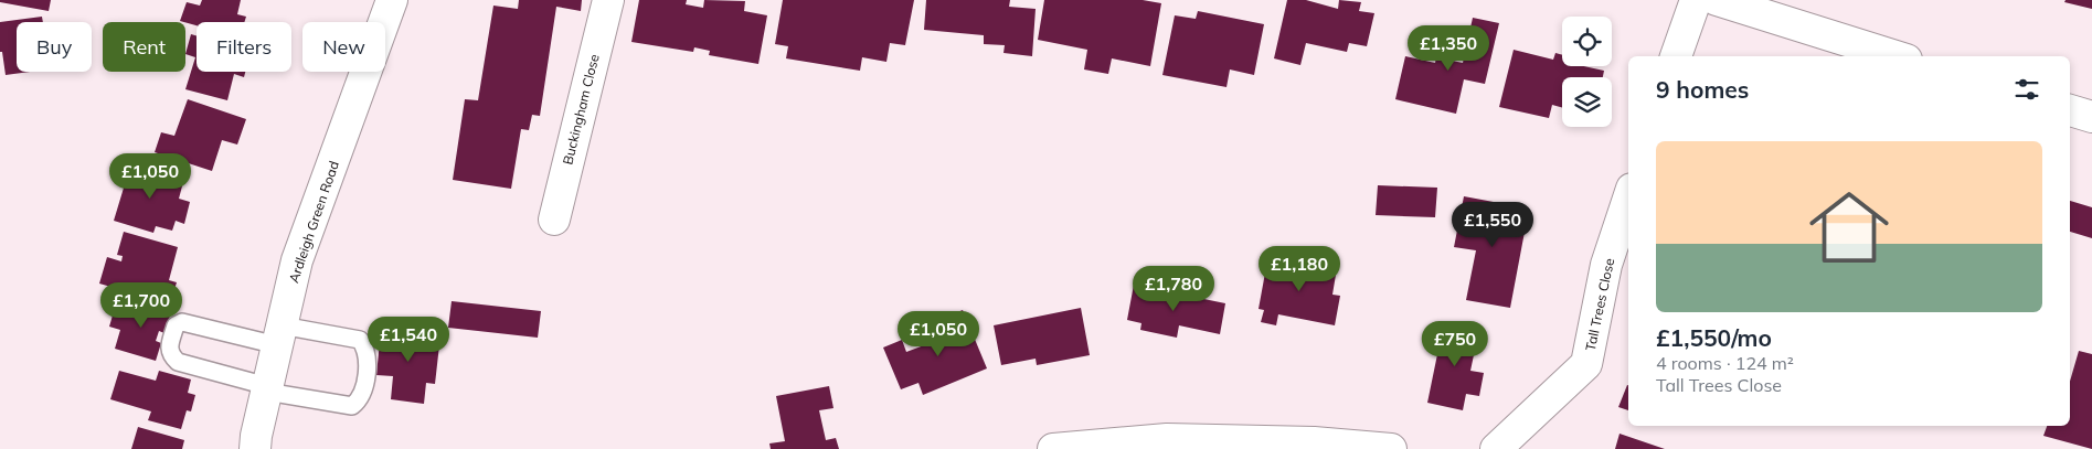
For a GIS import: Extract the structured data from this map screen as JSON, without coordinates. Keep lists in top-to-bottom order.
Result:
{
  "streets": {
    "street": ["Buckingham Close", "Ardleigh Green Road", "Tall Trees Close"]
  },
  "page": {
    "chip": [
      "Buy",
      "Rent",
      "Filters",
      "New"
    ],
    "price": [
      "£1,350",
      "£1,050",
      "£1,550",
      "£1,180",
      "£1,780",
      "£1,700",
      "£1,050",
      "£1,540",
      "£750"
    ],
    "heading": "9 homes",
    "list": [
      {
        "name": "£1,550/mo",
        "note": "4 rooms · 124 m² · Tall Trees Close"
      }
    ]
  }
}
